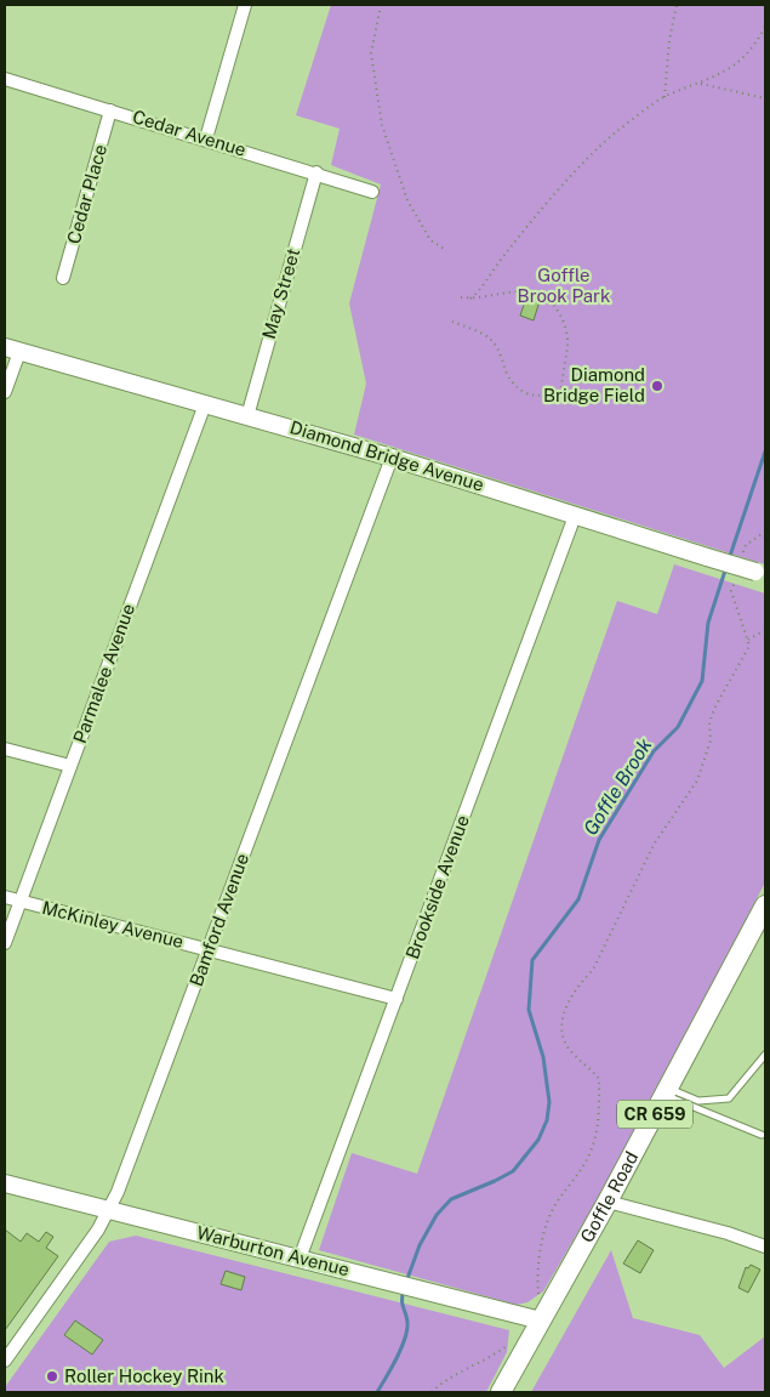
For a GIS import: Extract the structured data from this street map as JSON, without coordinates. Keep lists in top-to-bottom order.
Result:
{
  "streets": {
    "main road": ["CR 659", "Goffle Road"],
    "street": [
      "Cedar Avenue",
      "Cedar Place",
      "May Street",
      "Diamond Bridge Avenue",
      "Parmalee Avenue",
      "Brookside Avenue",
      "Bamford Avenue",
      "McKinley Avenue",
      "Warburton Avenue"
    ]
  },
  "crossings": [
    ["Cedar Avenue", "Cedar Place"],
    ["Cedar Avenue", "May Street"],
    ["May Street", "Diamond Bridge Avenue"],
    ["Diamond Bridge Avenue", "Parmalee Avenue"],
    ["Diamond Bridge Avenue", "Brookside Avenue"],
    ["Diamond Bridge Avenue", "Bamford Avenue"],
    ["Parmalee Avenue", "McKinley Avenue"],
    ["Brookside Avenue", "McKinley Avenue"],
    ["Brookside Avenue", "Warburton Avenue"],
    ["Bamford Avenue", "McKinley Avenue"],
    ["Bamford Avenue", "Warburton Avenue"],
    ["Goffle Road", "Warburton Avenue"]
  ],
  "water": ["Goffle Brook"],
  "parks": ["Goffle Brook Park"],
  "places": ["Diamond Bridge Field", "Roller Hockey Rink"]
}
